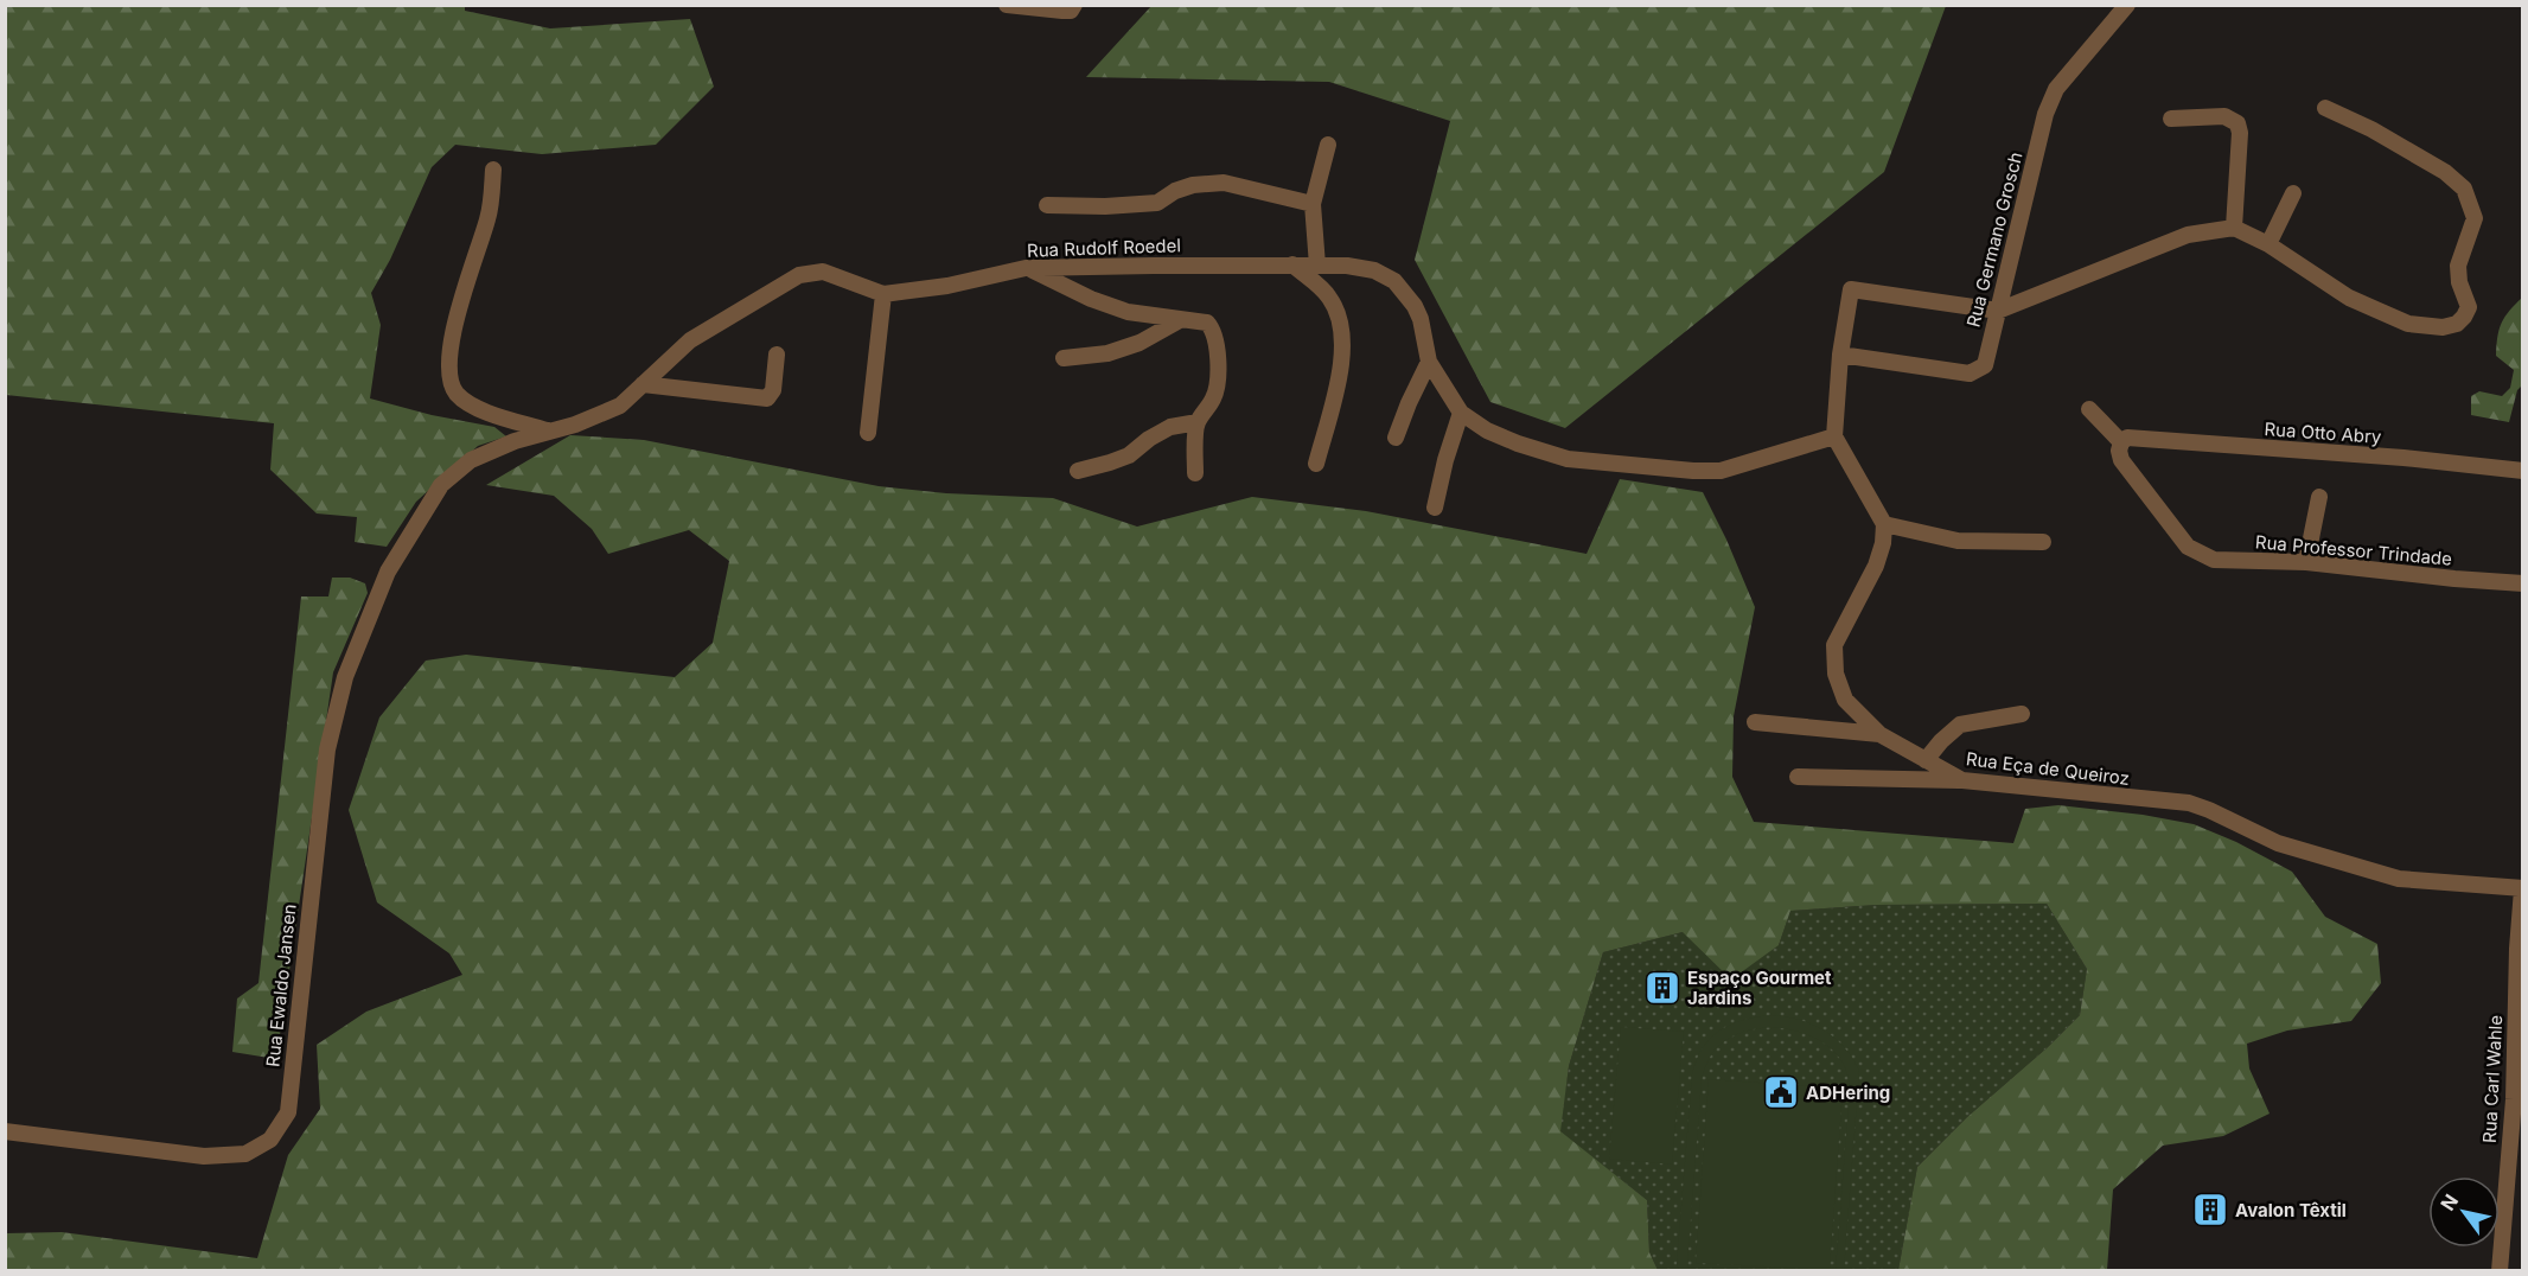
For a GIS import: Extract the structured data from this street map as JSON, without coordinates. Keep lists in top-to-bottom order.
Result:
{
  "streets": {
    "street": [
      "Rua Germano Grosch",
      "Rua Rudolf Roedel",
      "Rua Otto Abry",
      "Rua Professor Trindade",
      "Rua Eça de Queiroz",
      "Rua Ewaldo Jansen",
      "Rua Carl Wahle"
    ]
  },
  "crossings": [
    ["Rua Rudolf Roedel", "Rua Ewaldo Jansen"],
    ["Rua Otto Abry", "Rua Professor Trindade"],
    ["Rua Eça de Queiroz", "Rua Carl Wahle"]
  ],
  "places": {
    "building": ["Espaço Gourmet Jardins", "Avalon Têxtil"],
    "public building": ["ADHering"]
  },
  "north": "top left"
}
